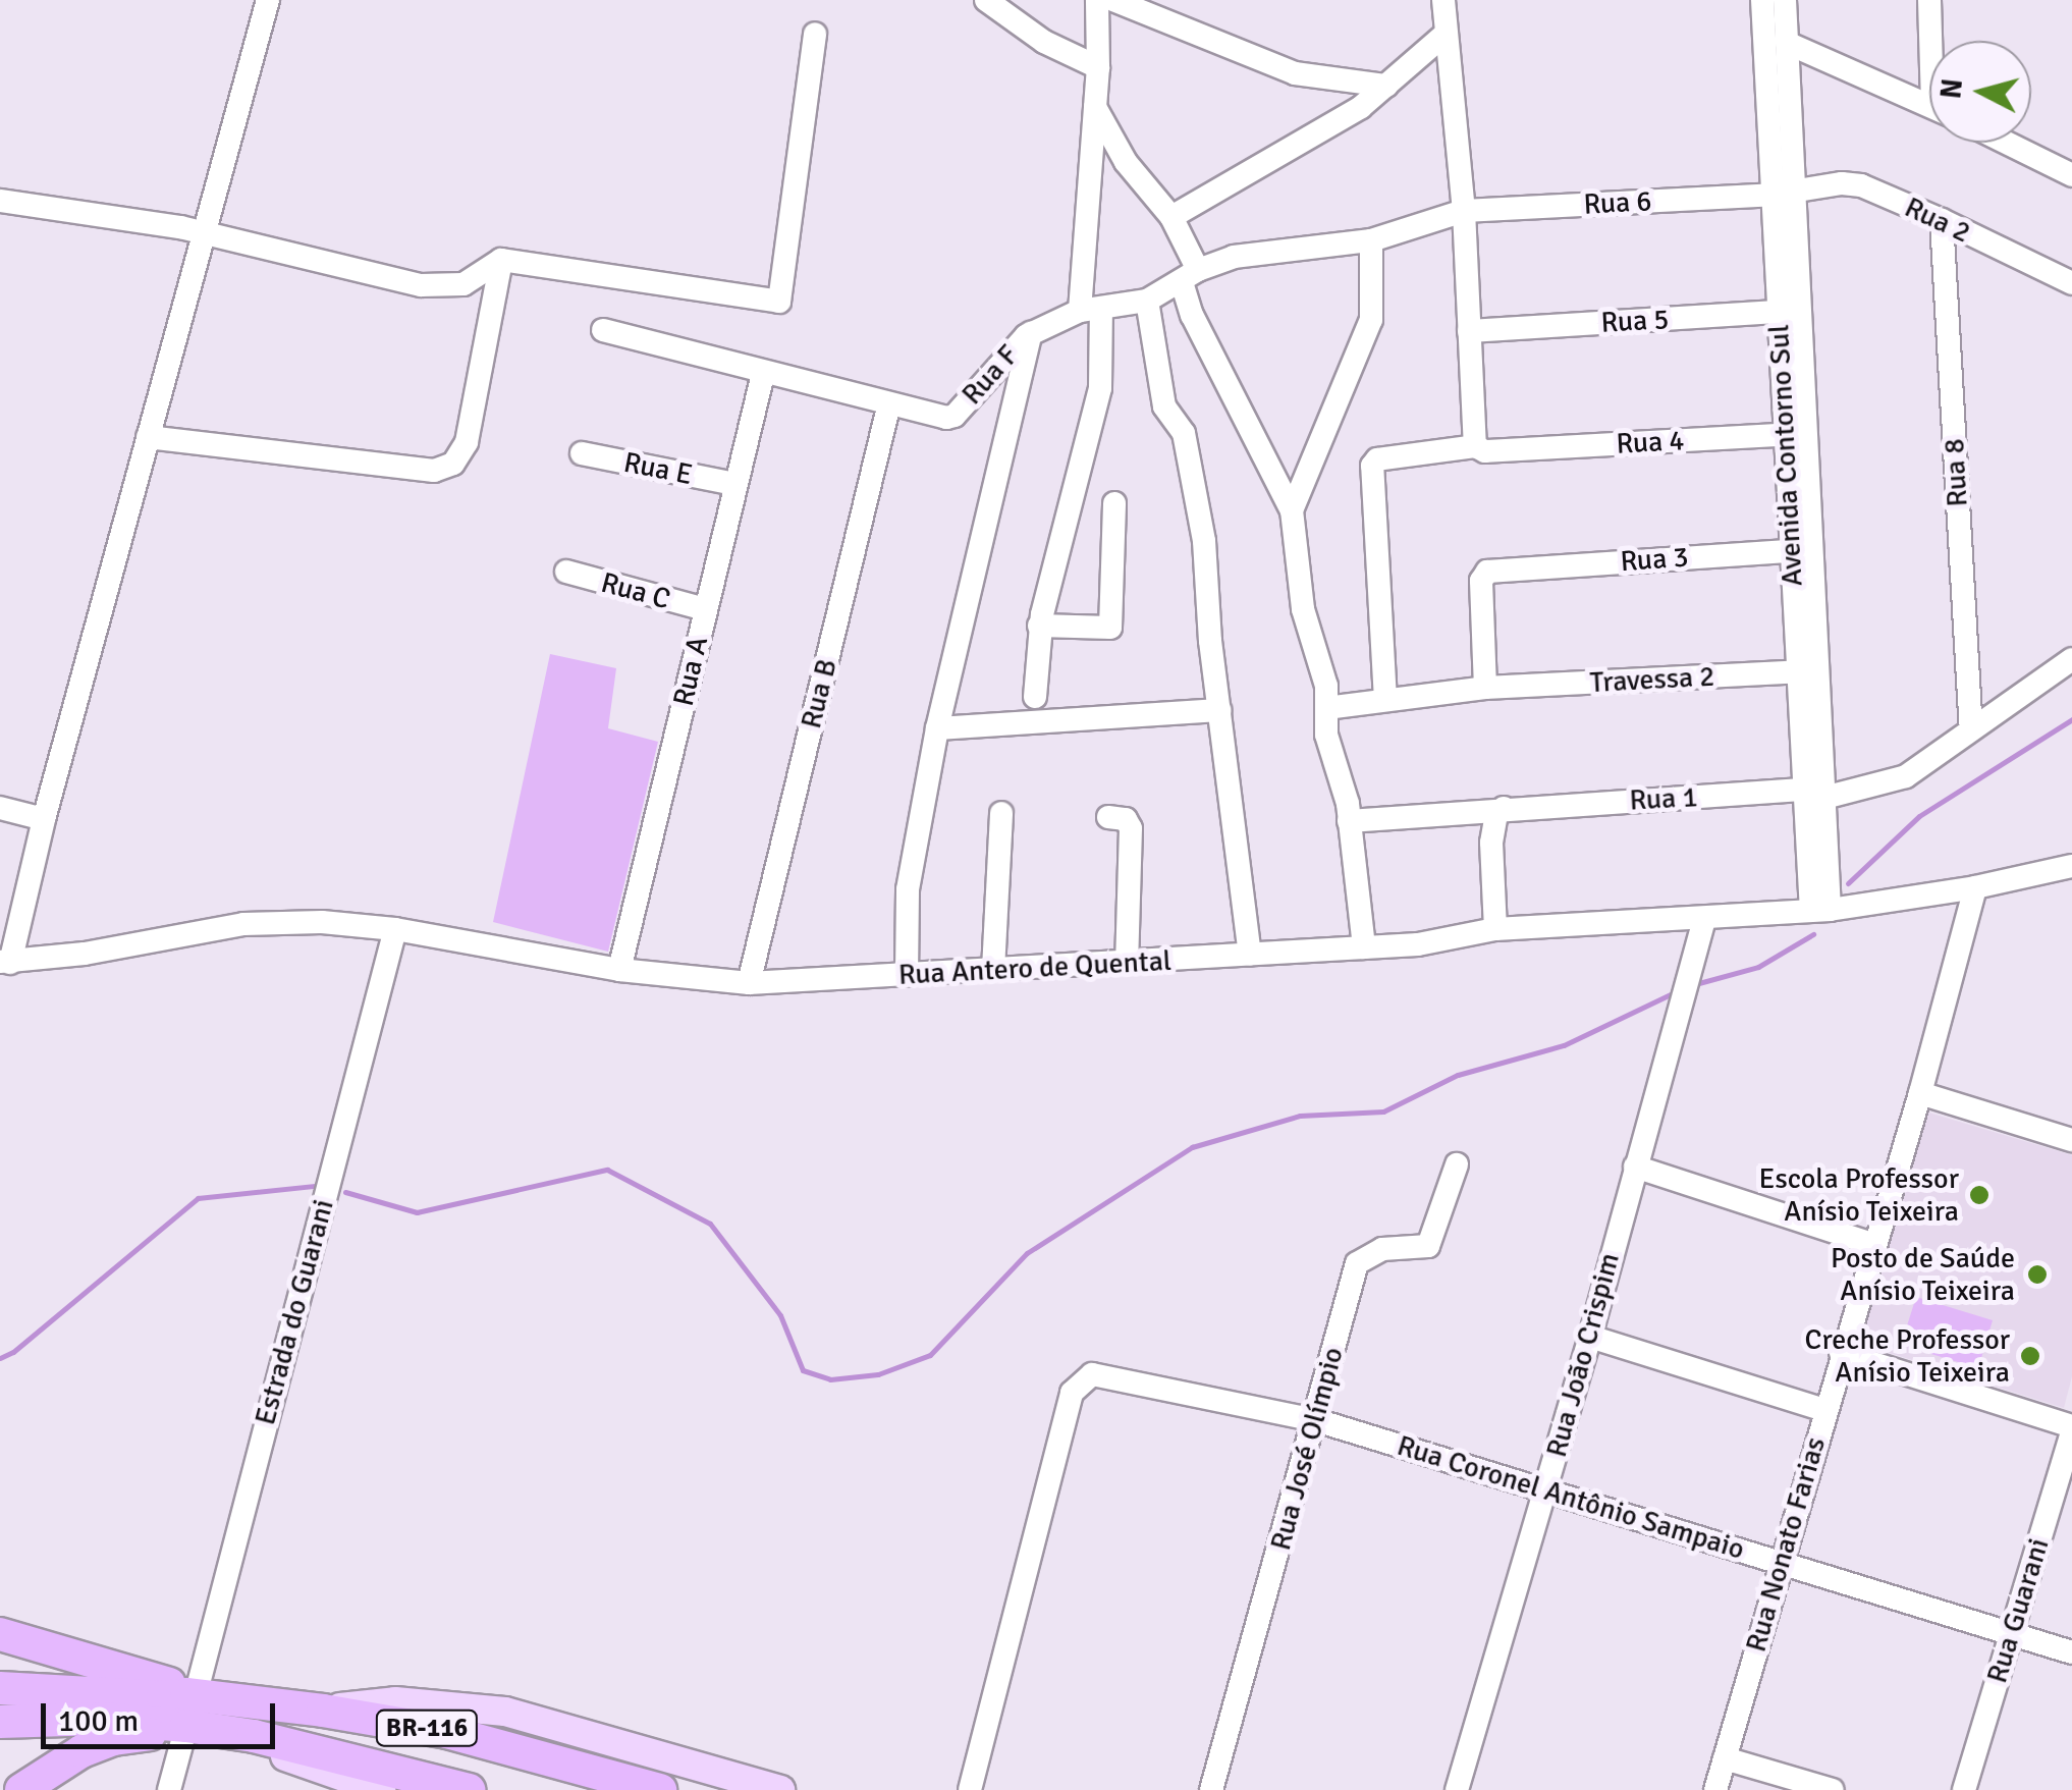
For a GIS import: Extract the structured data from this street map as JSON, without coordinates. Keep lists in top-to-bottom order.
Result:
{
  "streets": {
    "highway": ["BR-116"],
    "street": [
      "Rua 6",
      "Rua 2",
      "Rua 5",
      "Rua F",
      "Rua 4",
      "Avenida Contorno Sul",
      "Rua E",
      "Rua 8",
      "Rua 3",
      "Rua C",
      "Rua A",
      "Travessa 2",
      "Rua B",
      "Rua 1",
      "Rua Antero de Quental",
      "Estrada do Guarani",
      "Rua João Crispim",
      "Rua José Olímpio",
      "Rua Coronel Antônio Sampaio",
      "Rua Nonato Farias",
      "Rua Guarani"
    ]
  },
  "crossings": [
    ["Rua 6", "Rua 2"],
    ["Rua 6", "Rua F"],
    ["Rua 6", "Avenida Contorno Sul"],
    ["Rua 2", "Avenida Contorno Sul"],
    ["Rua 2", "Rua 8"],
    ["Rua 5", "Avenida Contorno Sul"],
    ["Rua F", "Rua A"],
    ["Rua F", "Rua B"],
    ["Rua 4", "Avenida Contorno Sul"],
    ["Rua 4", "Travessa 2"],
    ["Avenida Contorno Sul", "Rua 3"],
    ["Avenida Contorno Sul", "Travessa 2"],
    ["Avenida Contorno Sul", "Rua 1"],
    ["Avenida Contorno Sul", "Rua Antero de Quental"],
    ["Rua E", "Rua A"],
    ["Rua 8", "Rua 1"],
    ["Rua 3", "Travessa 2"],
    ["Rua C", "Rua A"],
    ["Rua A", "Rua Antero de Quental"],
    ["Rua B", "Rua Antero de Quental"],
    ["Rua Antero de Quental", "Estrada do Guarani"],
    ["Rua Antero de Quental", "Rua João Crispim"],
    ["Rua Antero de Quental", "Rua Nonato Farias"],
    ["Estrada do Guarani", "BR-116"],
    ["Rua João Crispim", "Rua Coronel Antônio Sampaio"],
    ["Rua José Olímpio", "Rua Coronel Antônio Sampaio"],
    ["Rua Coronel Antônio Sampaio", "Rua Nonato Farias"],
    ["Rua Coronel Antônio Sampaio", "Rua Guarani"]
  ],
  "places": ["Escola Professor Anísio Teixeira", "Posto de Saúde Anísio Teixeira", "Creche Professor Anísio Teixeira"],
  "scale_bar": "100 m",
  "north": "left"
}
